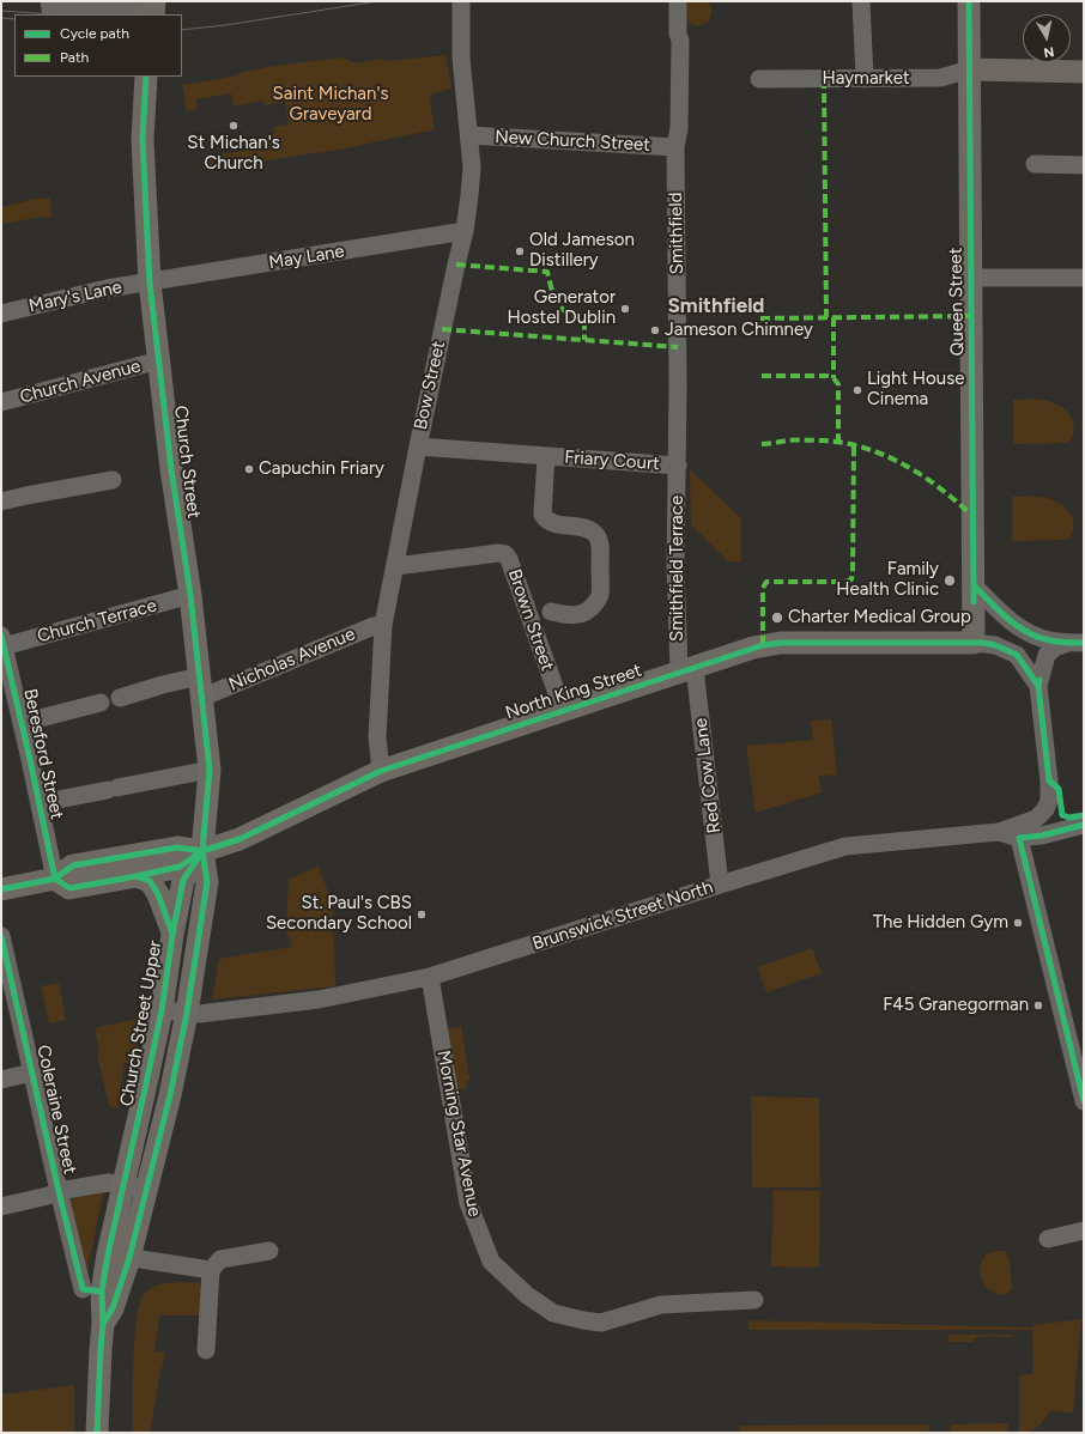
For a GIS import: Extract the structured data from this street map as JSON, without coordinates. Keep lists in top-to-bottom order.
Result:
{
  "streets": {
    "main road": [
      "Queen Street",
      "Church Street",
      "North King Street",
      "Church Street Upper"
    ],
    "street": [
      "Haymarket",
      "New Church Street",
      "Smithfield",
      "May Lane",
      "Mary's Lane",
      "Church Avenue",
      "Bow Street",
      "Friary Court",
      "Smithfield Terrace",
      "Brown Street",
      "Church Terrace",
      "Nicholas Avenue",
      "Beresford Street",
      "Red Cow Lane",
      "Brunswick Street North",
      "Coleraine Street",
      "Morning Star Avenue"
    ]
  },
  "crossings": [
    ["Haymarket", "Queen Street"],
    ["New Church Street", "Smithfield"],
    ["New Church Street", "Bow Street"],
    ["Smithfield", "Friary Court"],
    ["Smithfield", "Smithfield Terrace"],
    ["May Lane", "Mary's Lane"],
    ["May Lane", "Bow Street"],
    ["May Lane", "Church Street"],
    ["Mary's Lane", "Church Street"],
    ["Queen Street", "North King Street"],
    ["Church Avenue", "Church Street"],
    ["Bow Street", "Friary Court"],
    ["Bow Street", "Brown Street"],
    ["Bow Street", "Nicholas Avenue"],
    ["Bow Street", "North King Street"],
    ["Friary Court", "Smithfield Terrace"],
    ["Church Street", "Church Terrace"],
    ["Church Street", "Nicholas Avenue"],
    ["Church Street", "North King Street"],
    ["Church Street", "Church Street Upper"],
    ["Smithfield Terrace", "North King Street"],
    ["Smithfield Terrace", "Red Cow Lane"],
    ["Brown Street", "North King Street"],
    ["Church Terrace", "Beresford Street"],
    ["North King Street", "Beresford Street"],
    ["North King Street", "Red Cow Lane"],
    ["North King Street", "Church Street Upper"],
    ["Red Cow Lane", "Brunswick Street North"],
    ["Brunswick Street North", "Church Street Upper"],
    ["Brunswick Street North", "Morning Star Avenue"]
  ],
  "districts": ["Smithfield"],
  "parks": ["Saint Michan's Graveyard"],
  "places": [
    "St Michan's Church",
    "Old Jameson Distillery",
    "Generator Hostel Dublin",
    "Jameson Chimney",
    "Light House Cinema",
    "Capuchin Friary",
    "Family Health Clinic",
    "Charter Medical Group",
    "St. Paul's CBS Secondary School",
    "The Hidden Gym",
    "F45 Granegorman"
  ],
  "legend": ["Cycle path", "Path"],
  "north": "bottom"
}
